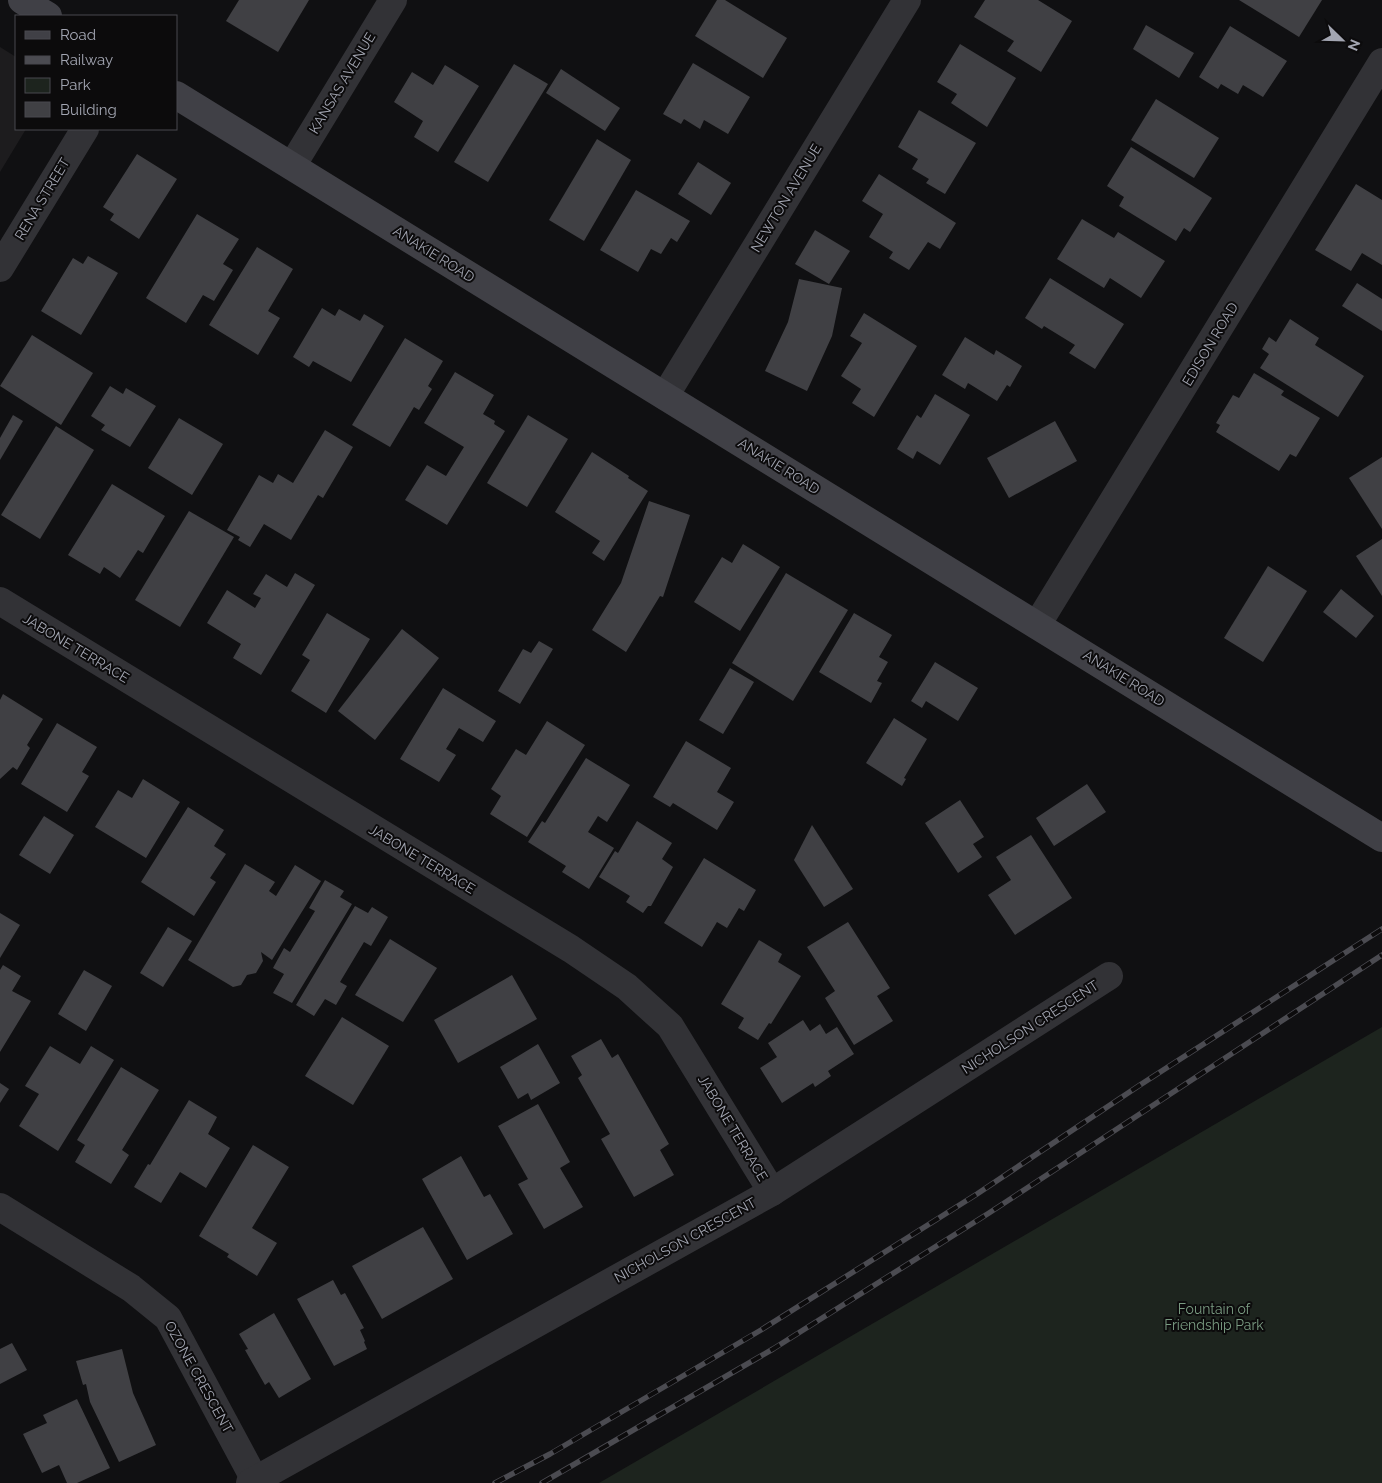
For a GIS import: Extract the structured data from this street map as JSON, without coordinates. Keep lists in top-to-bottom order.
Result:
{
  "streets": {
    "main road": ["ANAKIE ROAD"],
    "street": [
      "KANSAS AVENUE",
      "NEWTON AVENUE",
      "RENA STREET",
      "EDISON ROAD",
      "JABONE TERRACE",
      "NICHOLSON CRESCENT",
      "OZONE CRESCENT"
    ]
  },
  "crossings": [
    ["KANSAS AVENUE", "ANAKIE ROAD"],
    ["NEWTON AVENUE", "ANAKIE ROAD"],
    ["ANAKIE ROAD", "EDISON ROAD"],
    ["JABONE TERRACE", "NICHOLSON CRESCENT"],
    ["NICHOLSON CRESCENT", "OZONE CRESCENT"]
  ],
  "parks": ["Fountain of Friendship Park"],
  "legend": [
    "Road",
    "Railway",
    "Park",
    "Building"
  ],
  "north": "bottom right"
}
